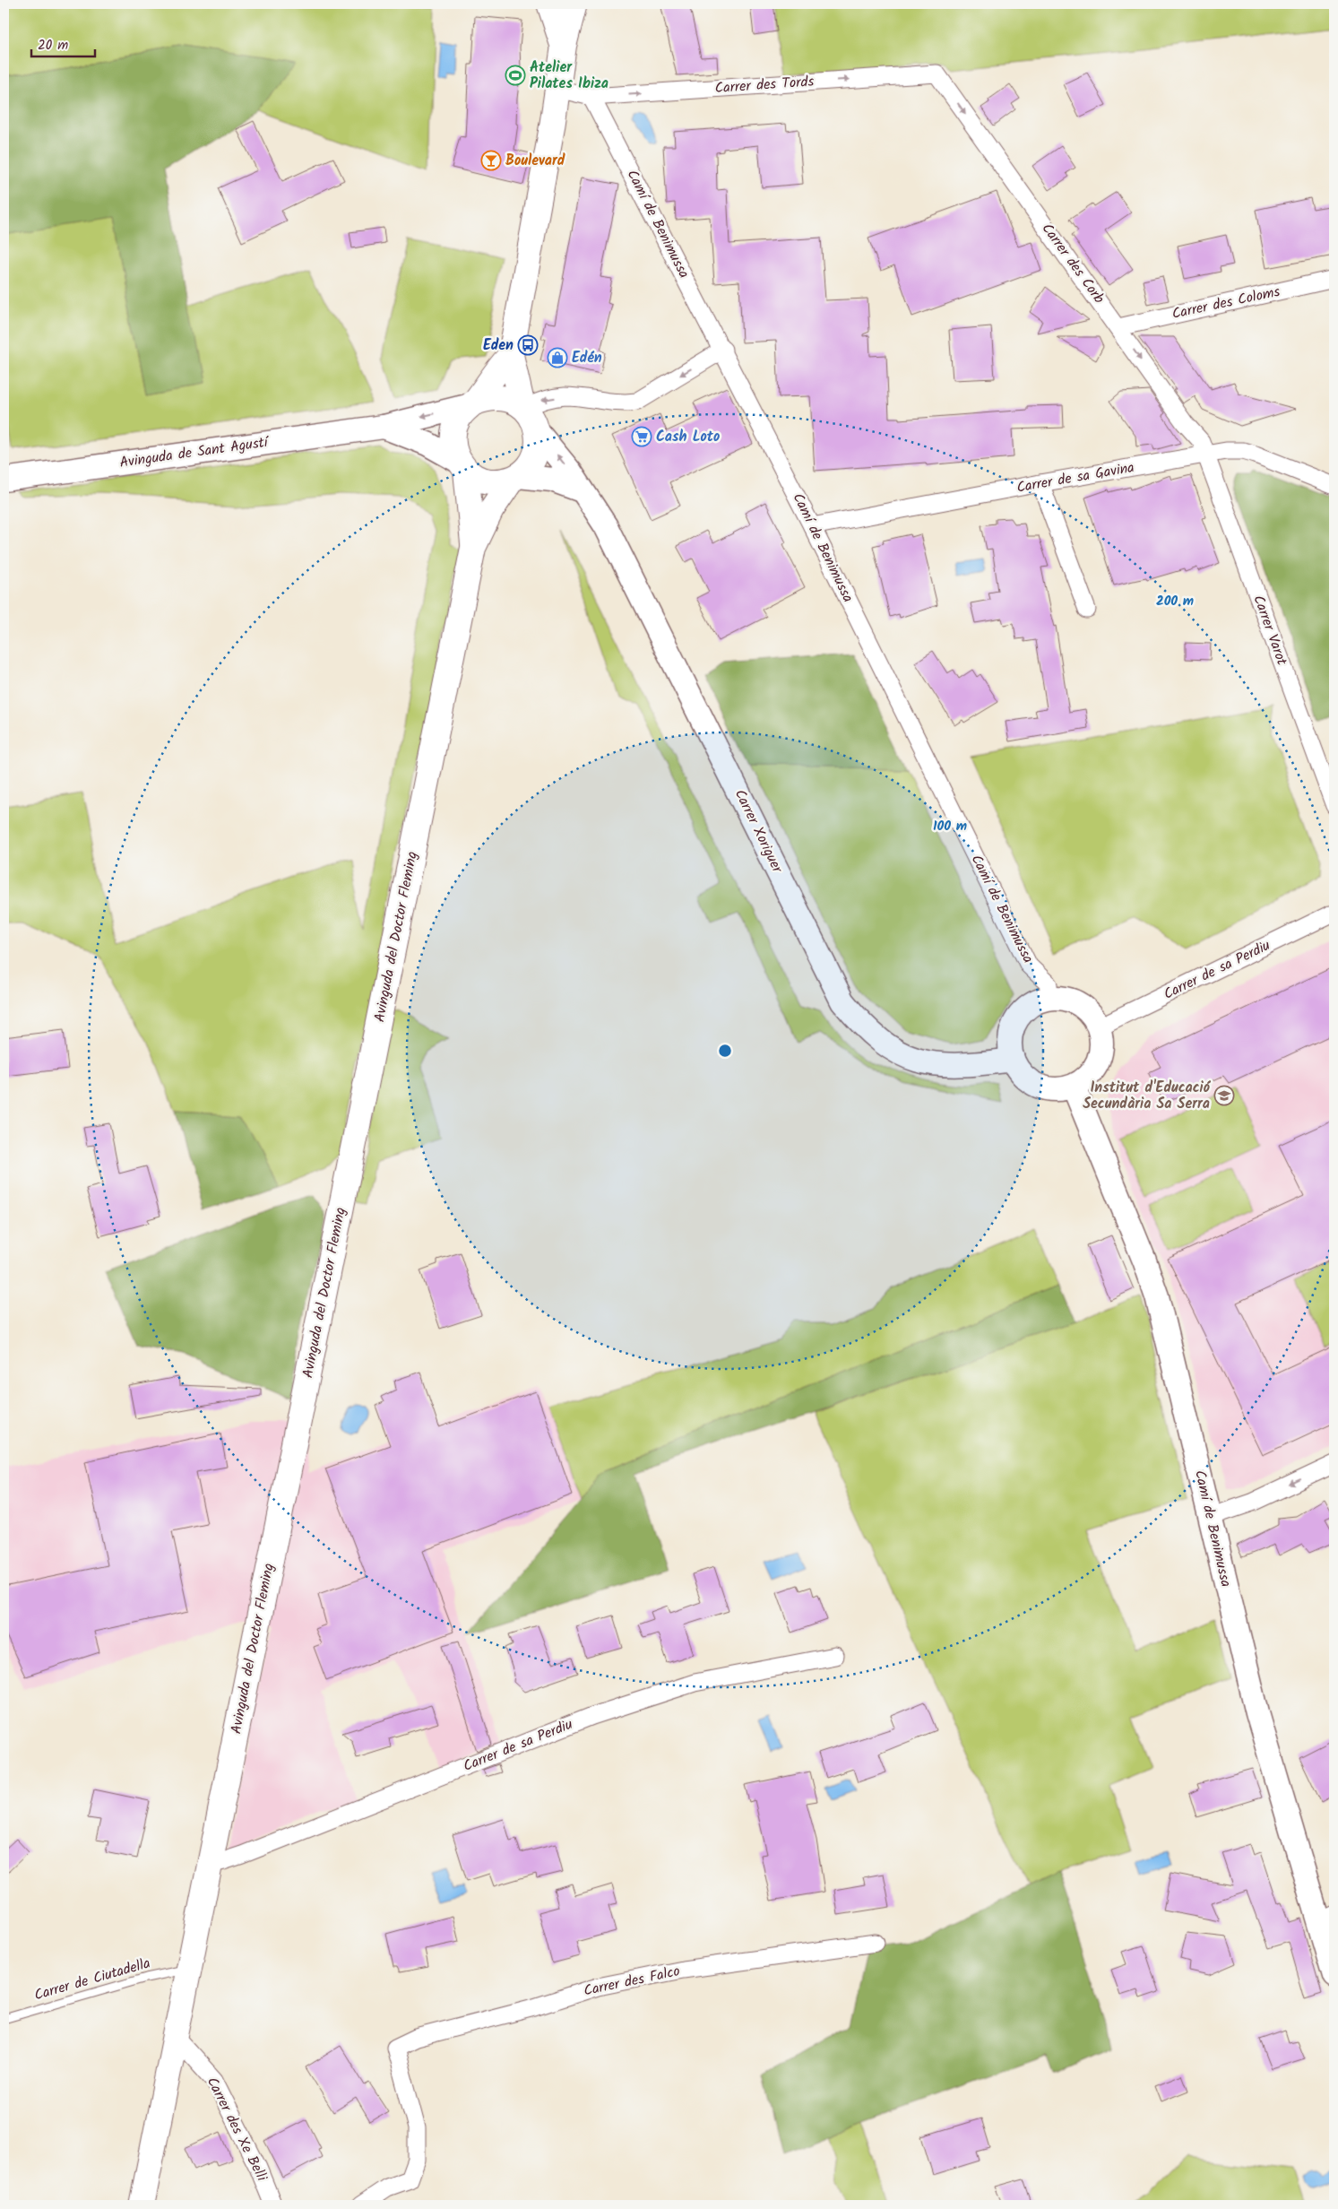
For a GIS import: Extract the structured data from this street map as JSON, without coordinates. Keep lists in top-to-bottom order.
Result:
{
  "streets": {
    "main road": ["Avinguda del Doctor Fleming"],
    "street": [
      "Carrer des Tords",
      "Camí de Benimussa",
      "Carrer des Corb",
      "Carrer des Coloms",
      "Avinguda de Sant Agustí",
      "Carrer de sa Gavina",
      "Carrer Varot",
      "Carrer Xoriguer",
      "Carrer de sa Perdiu",
      "Carrer des Falco",
      "Carrer des Xe Belli"
    ],
    "lane": ["Carrer de Ciutadella"]
  },
  "crossings": [
    ["Carrer des Tords", "Camí de Benimussa"],
    ["Carrer des Tords", "Carrer des Corb"],
    ["Camí de Benimussa", "Carrer de sa Gavina"],
    ["Camí de Benimussa", "Carrer Xoriguer"],
    ["Camí de Benimussa", "Carrer de sa Perdiu"],
    ["Carrer des Corb", "Carrer des Coloms"],
    ["Carrer des Corb", "Carrer de sa Gavina"],
    ["Carrer des Corb", "Carrer Varot"],
    ["Avinguda de Sant Agustí", "Carrer Xoriguer"],
    ["Avinguda de Sant Agustí", "Avinguda del Doctor Fleming"],
    ["Carrer de sa Gavina", "Carrer Varot"],
    ["Carrer Xoriguer", "Avinguda del Doctor Fleming"],
    ["Carrer Xoriguer", "Carrer de sa Perdiu"],
    ["Avinguda del Doctor Fleming", "Carrer de sa Perdiu"],
    ["Avinguda del Doctor Fleming", "Carrer de Ciutadella"],
    ["Avinguda del Doctor Fleming", "Carrer des Xe Belli"]
  ],
  "one_way": ["Carrer des Tords", "Carrer des Corb"],
  "places": {
    "sports": ["Atelier Pilates Ibiza"],
    "bar": ["Boulevard"],
    "bus stop": ["Eden"],
    "shop": ["Edén"],
    "supermarket": ["Cash Loto"],
    "school or university": ["Institut d'Educació Secundària Sa Serra"]
  },
  "scale_bar": "20 m",
  "rings": ["200 m", "100 m"]
}
